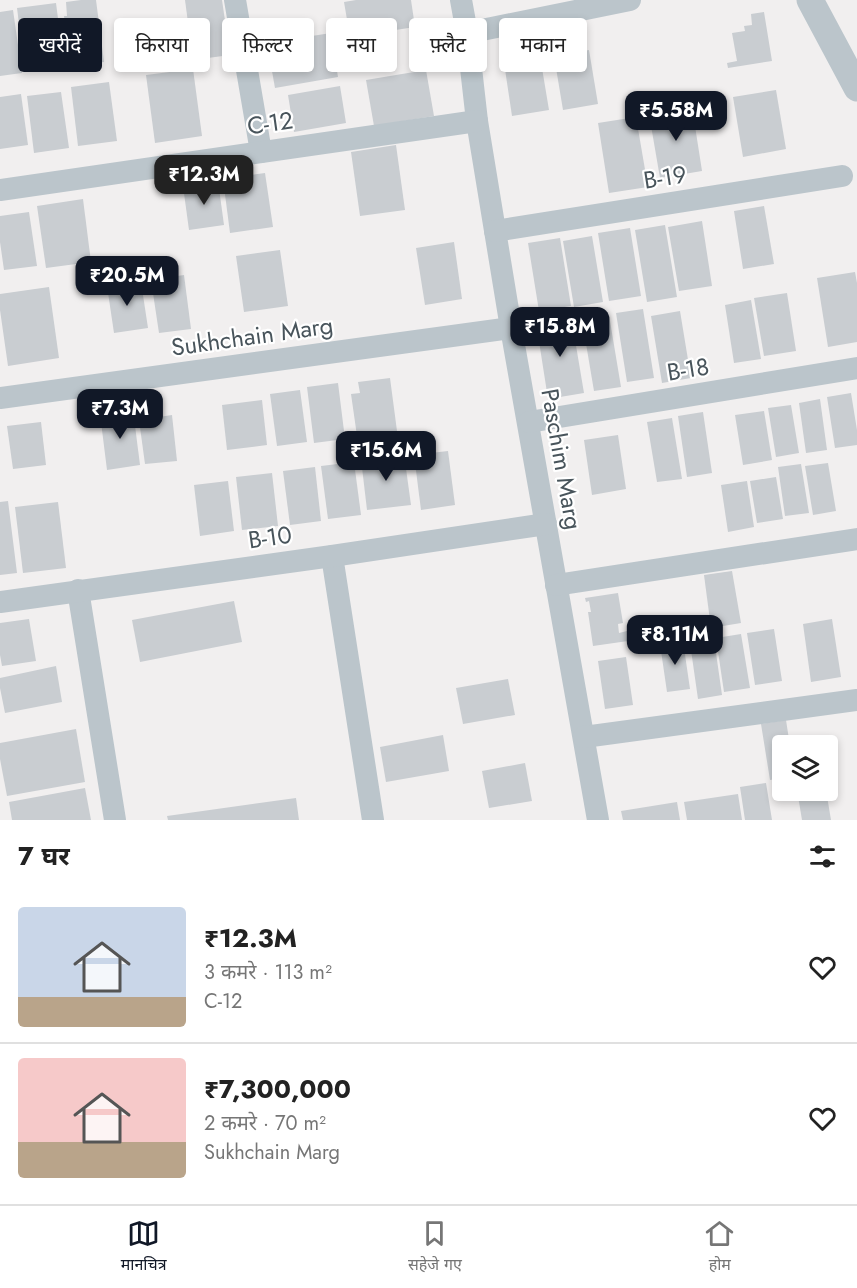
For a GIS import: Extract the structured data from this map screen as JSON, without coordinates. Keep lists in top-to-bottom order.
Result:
{
  "streets": {
    "street": [
      "C-12",
      "B-19",
      "Sukhchain Marg",
      "B-18",
      "Paschim Marg",
      "B-10"
    ]
  },
  "crossings": [
    ["C-12", "Paschim Marg"],
    ["B-19", "Paschim Marg"],
    ["Sukhchain Marg", "Paschim Marg"],
    ["B-18", "Paschim Marg"],
    ["Paschim Marg", "B-10"]
  ],
  "page": {
    "chip": [
      "खरीदें",
      "किराया",
      "फ़िल्टर",
      "नया",
      "फ़्लैट",
      "मकान"
    ],
    "price": [
      "₹5.58M",
      "₹12.3M",
      "₹20.5M",
      "₹15.8M",
      "₹7.3M",
      "₹15.6M",
      "₹8.11M"
    ],
    "heading": "7 घर",
    "list": [
      {
        "name": "₹12.3M",
        "note": "3 कमरे · 113 m² · C-12"
      },
      {
        "name": "₹7,300,000",
        "note": "2 कमरे · 70 m² · Sukhchain Marg"
      }
    ],
    "tabs": ["मानचित्र", "सहेजे गए", "होम"]
  }
}
